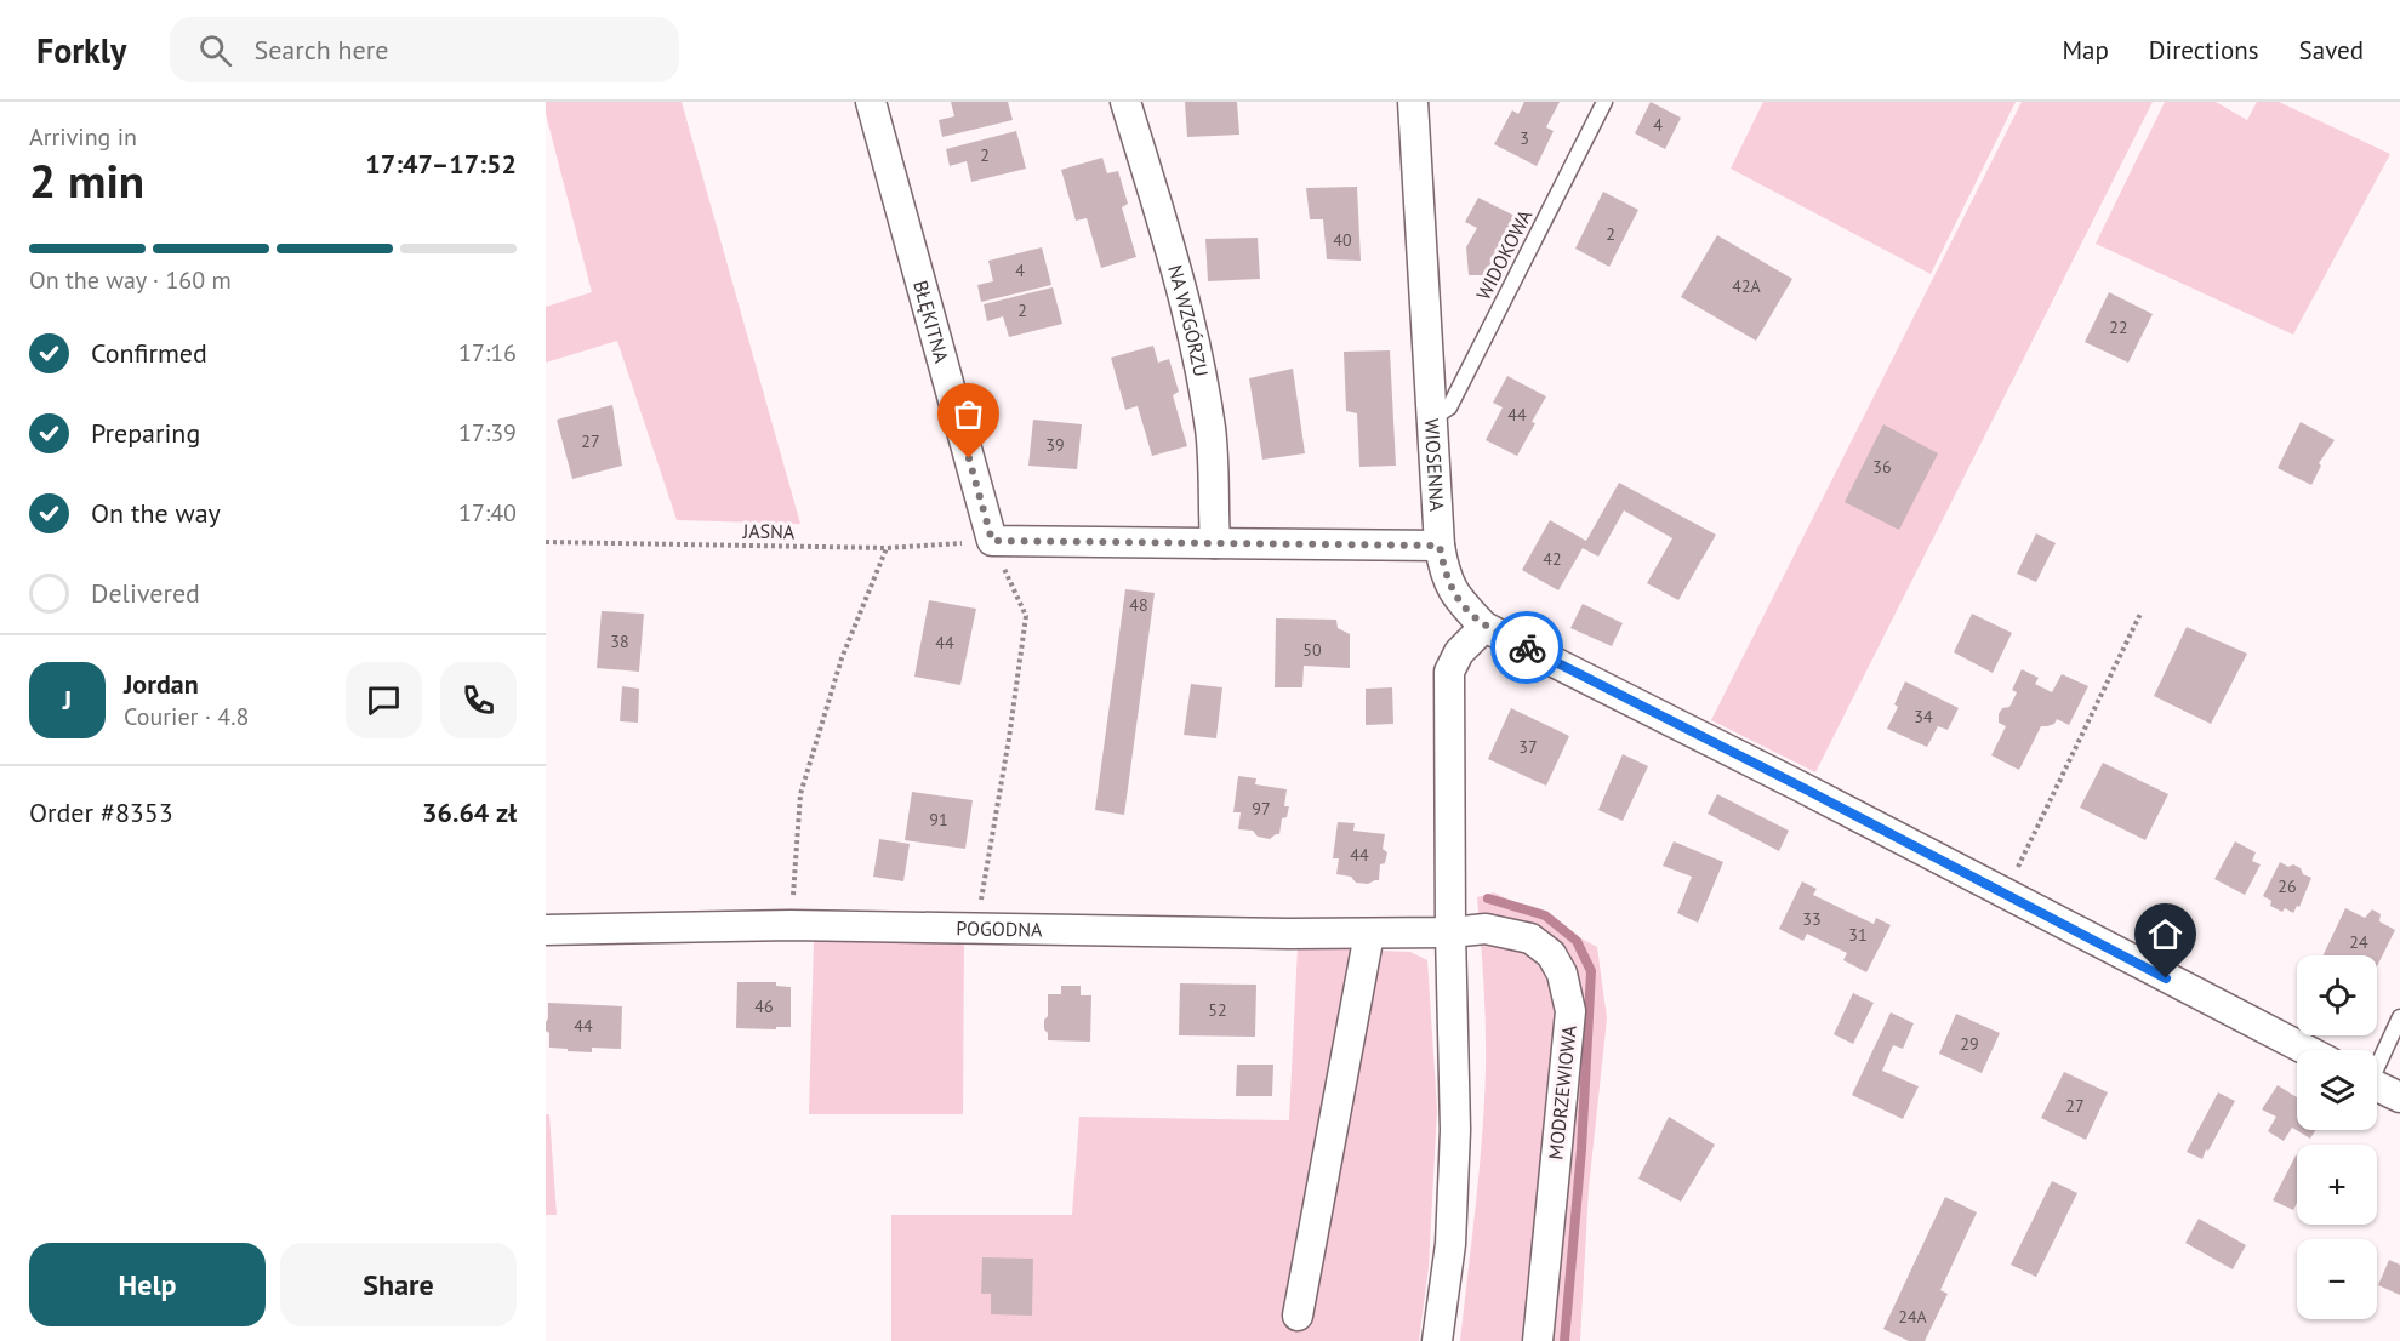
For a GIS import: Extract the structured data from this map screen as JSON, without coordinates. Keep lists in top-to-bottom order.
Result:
{
  "streets": {
    "street": [
      "NA WZGÓRZU",
      "BŁĘKITNA",
      "WIOSENNA",
      "POGODNA",
      "MODRZEWIOWA"
    ],
    "lane": ["WIDOKOWA"],
    "path": ["JASNA"]
  },
  "crossings": [
    ["WIDOKOWA", "WIOSENNA"],
    ["BŁĘKITNA", "JASNA"],
    ["POGODNA", "MODRZEWIOWA"]
  ],
  "house_numbers": [
    "4",
    "3",
    "2",
    "2",
    "40",
    "4",
    "42A",
    "2",
    "22",
    "44",
    "27",
    "39",
    "36",
    "42",
    "48",
    "38",
    "44",
    "50",
    "34",
    "37",
    "97",
    "91",
    "44",
    "26",
    "33",
    "31",
    "24",
    "46",
    "52",
    "44",
    "29",
    "27",
    "24A"
  ],
  "page": {
    "header": "Forkly",
    "search": "Search here",
    "nav": ["Map", "Directions", "Saved"],
    "heading": ["2 min", "Arriving in", "17:47–17:52"],
    "panel": [
      "Jordan",
      "Courier · 4.8",
      "Order #8353",
      "36.64 zł"
    ],
    "bar": "On the way · 160 m",
    "list": [
      ["Confirmed", "17:16"],
      ["Preparing", "17:39"],
      ["On the way", "17:40"],
      "Delivered"
    ],
    "round": "J",
    "map_buttons": ["+", "−"],
    "buttons": ["Help", "Share"]
  }
}
